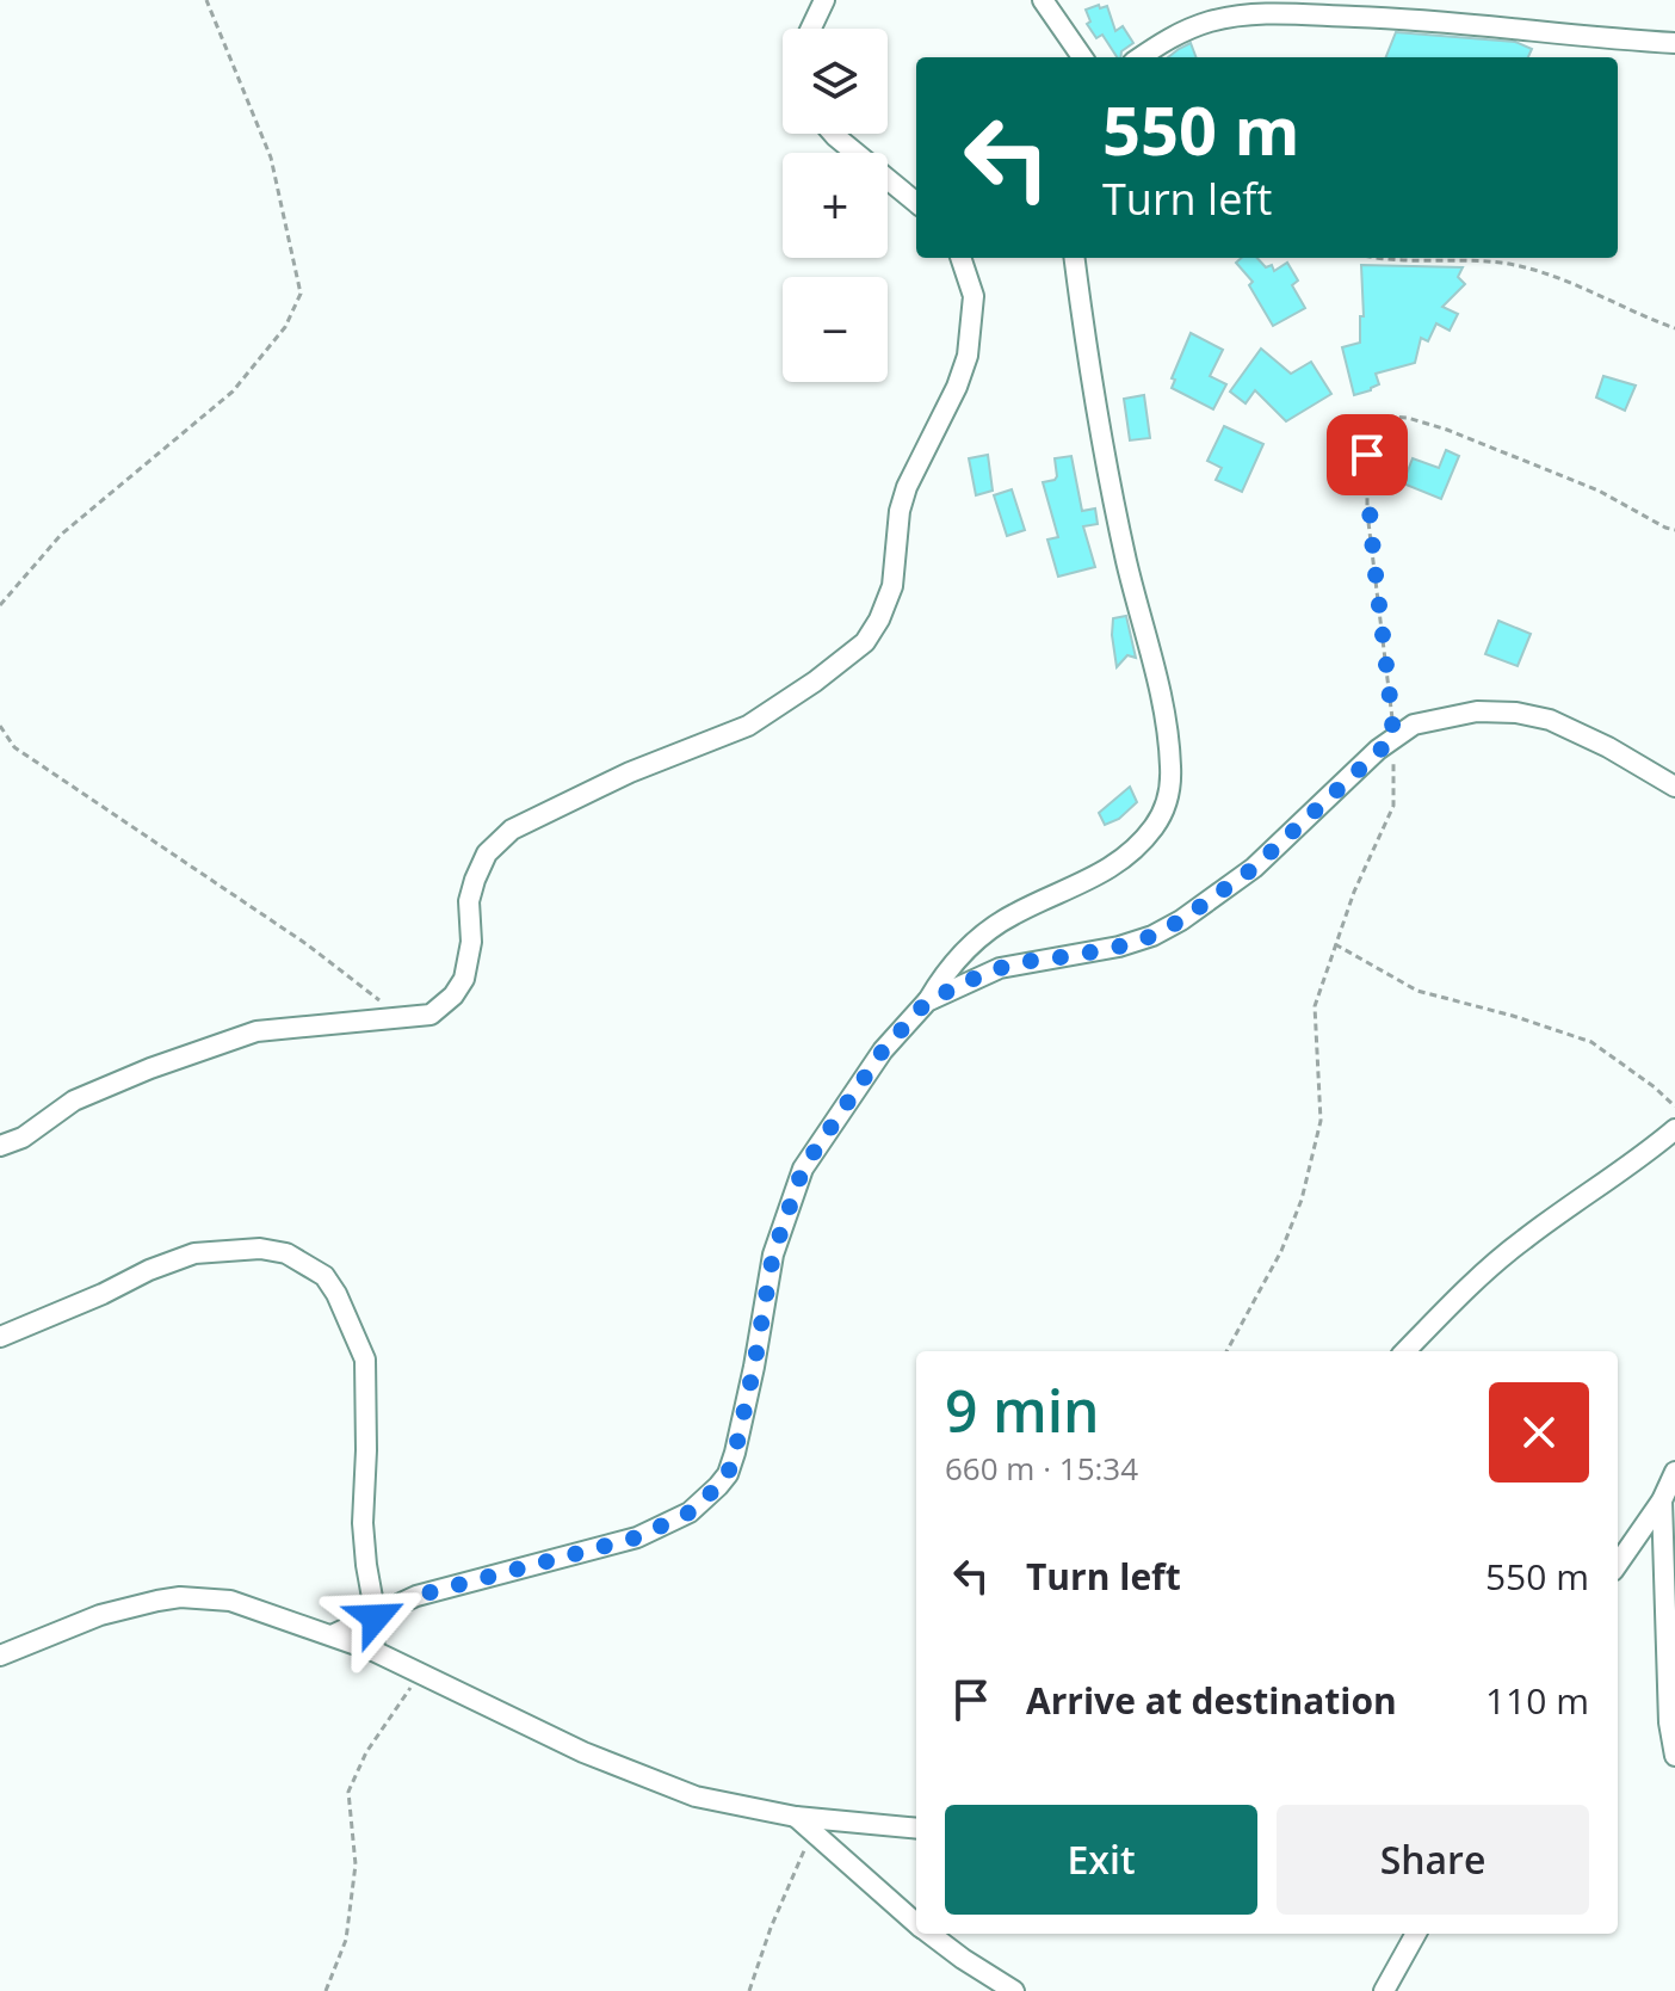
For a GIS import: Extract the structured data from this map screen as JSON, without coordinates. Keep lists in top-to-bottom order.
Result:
{
  "page": {
    "map_buttons": ["+", "−"],
    "turn": ["550 m", "Turn left"],
    "heading": ["9 min", "660 m · 15:34"],
    "list": [
      {
        "name": "Turn left",
        "value": "550 m"
      },
      {
        "name": "Arrive at destination",
        "value": "110 m"
      }
    ],
    "buttons": ["Exit", "Share"]
  }
}
